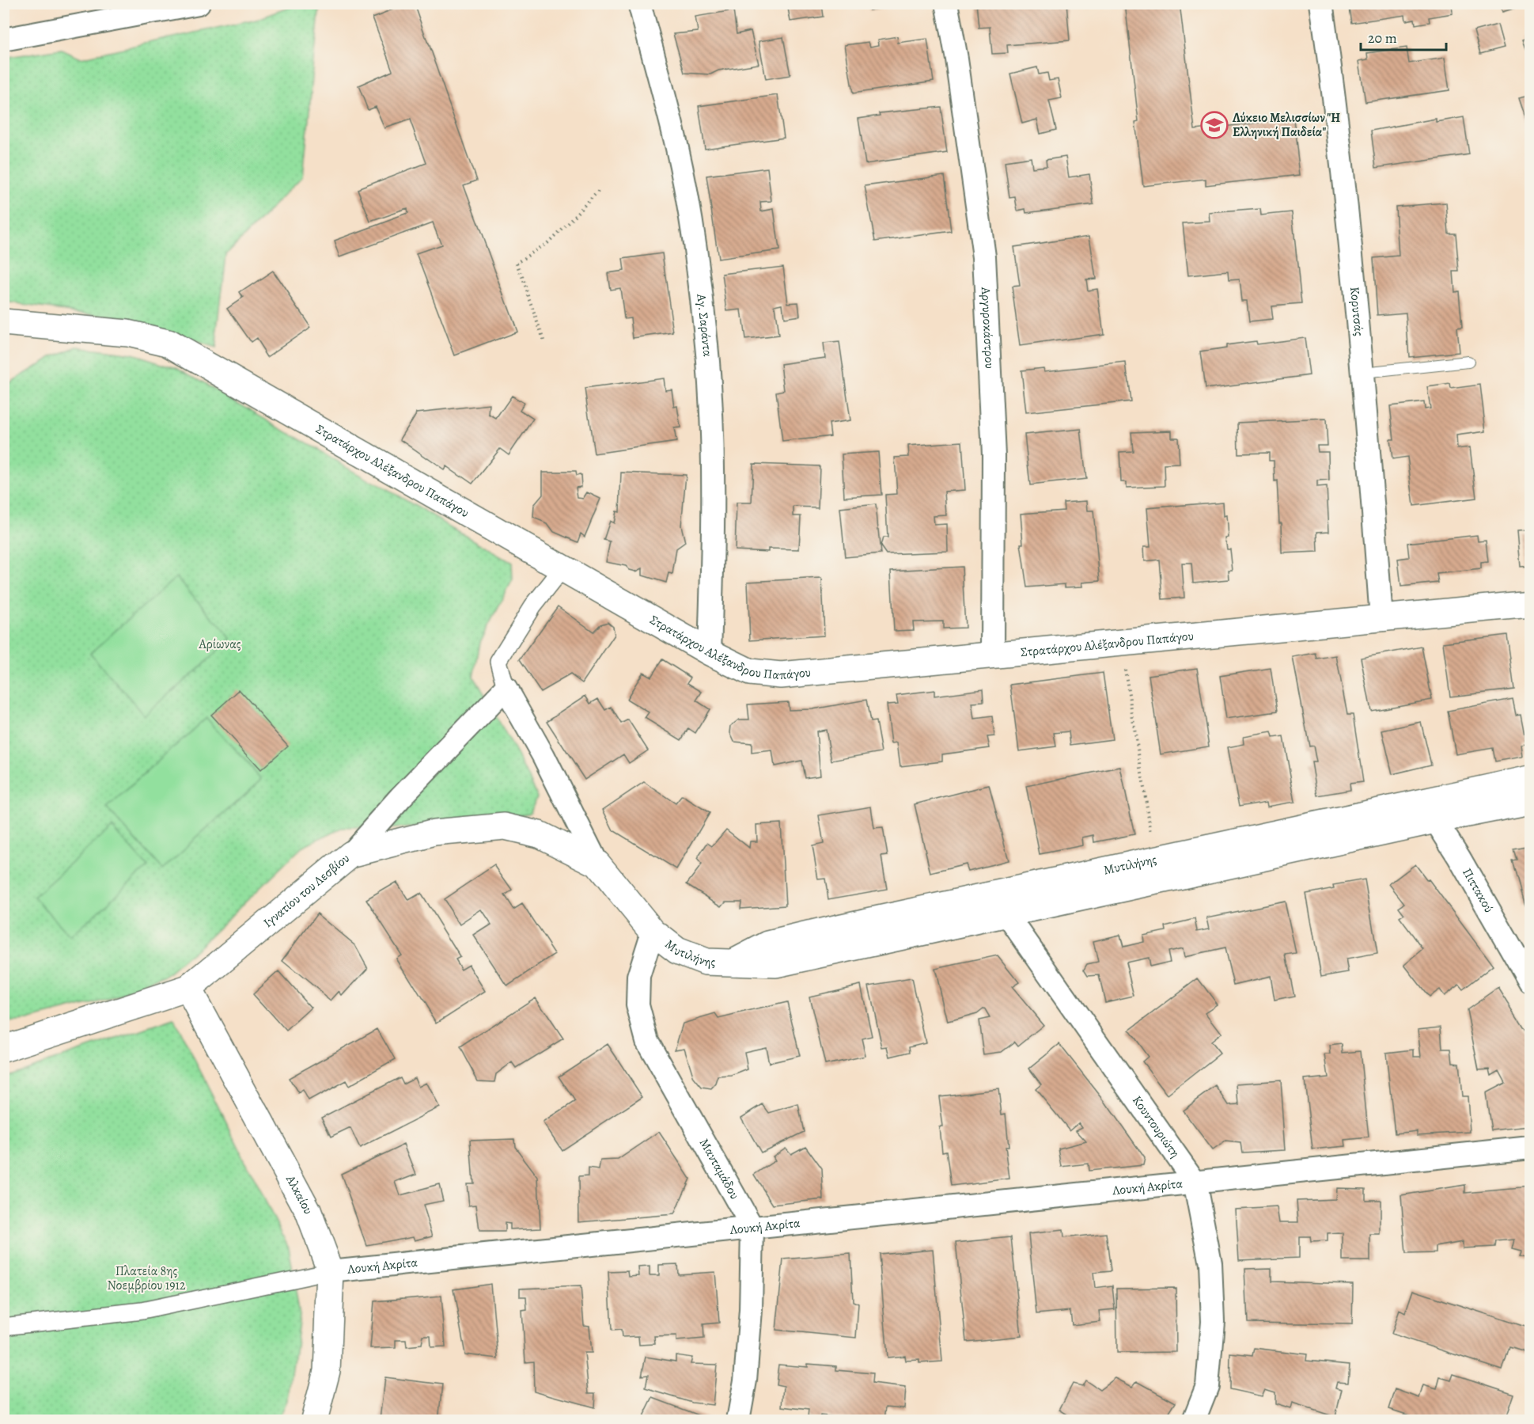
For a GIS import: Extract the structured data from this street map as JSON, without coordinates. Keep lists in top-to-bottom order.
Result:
{
  "streets": {
    "street": [
      "Κορυτσάς",
      "Αγ. Σαράντα",
      "Αργυροκάστρου",
      "Στρατάρχου Αλέξανδρου Παπάγου",
      "Μυτιλήνης",
      "Πιττακού",
      "Ιγνατίου του Λεσβίου",
      "Κουντουριώτη",
      "Μανταμάδου",
      "Λουκή Ακρίτα",
      "Αλκαίου"
    ]
  },
  "crossings": [
    ["Κορυτσάς", "Στρατάρχου Αλέξανδρου Παπάγου"],
    ["Αγ. Σαράντα", "Στρατάρχου Αλέξανδρου Παπάγου"],
    ["Αργυροκάστρου", "Στρατάρχου Αλέξανδρου Παπάγου"],
    ["Μυτιλήνης", "Πιττακού"],
    ["Μυτιλήνης", "Ιγνατίου του Λεσβίου"],
    ["Μυτιλήνης", "Κουντουριώτη"],
    ["Μυτιλήνης", "Μανταμάδου"],
    ["Ιγνατίου του Λεσβίου", "Μανταμάδου"],
    ["Ιγνατίου του Λεσβίου", "Αλκαίου"],
    ["Κουντουριώτη", "Λουκή Ακρίτα"],
    ["Μανταμάδου", "Λουκή Ακρίτα"],
    ["Λουκή Ακρίτα", "Αλκαίου"]
  ],
  "parks": ["Αρίωνας", "Πλατεία 8ης Νοεμβρίου 1912"],
  "places": {
    "school or university": ["Λύκειο Μελισσίων \"Η Ελληνική Παιδεία\""]
  },
  "scale_bar": "20 m"
}
